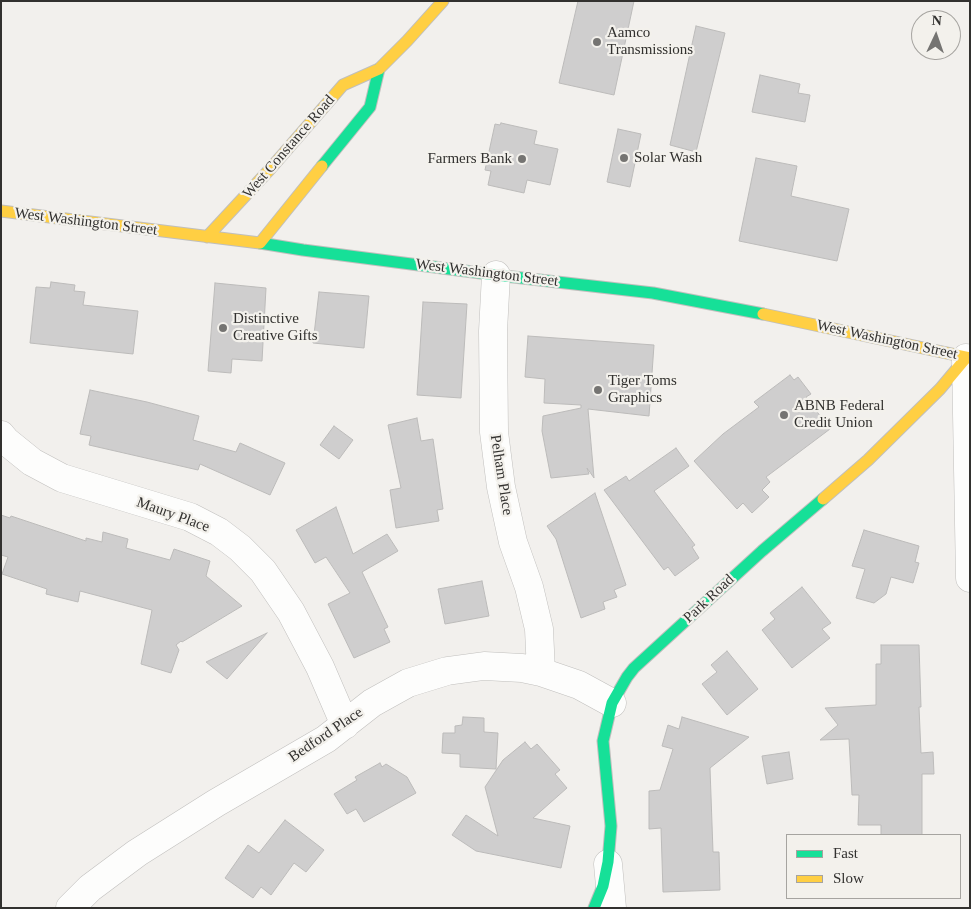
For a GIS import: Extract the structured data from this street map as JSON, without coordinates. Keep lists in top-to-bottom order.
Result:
{
  "streets": {
    "main road": ["West Constance Road", "West Washington Street", "Park Road"],
    "street": ["Pelham Place", "Maury Place", "Bedford Place"]
  },
  "crossings": [
    ["West Constance Road", "West Washington Street"],
    ["West Washington Street", "Pelham Place"],
    ["West Washington Street", "Park Road"],
    ["Pelham Place", "Bedford Place"],
    ["Maury Place", "Bedford Place"],
    ["Park Road", "Bedford Place"]
  ],
  "places": [
    "Aamco Transmissions",
    "Solar Wash",
    "Farmers Bank",
    "Distinctive Creative Gifts",
    "Tiger Toms Graphics",
    "ABNB Federal Credit Union"
  ],
  "legend": ["Fast", "Slow"],
  "north": "top"
}
